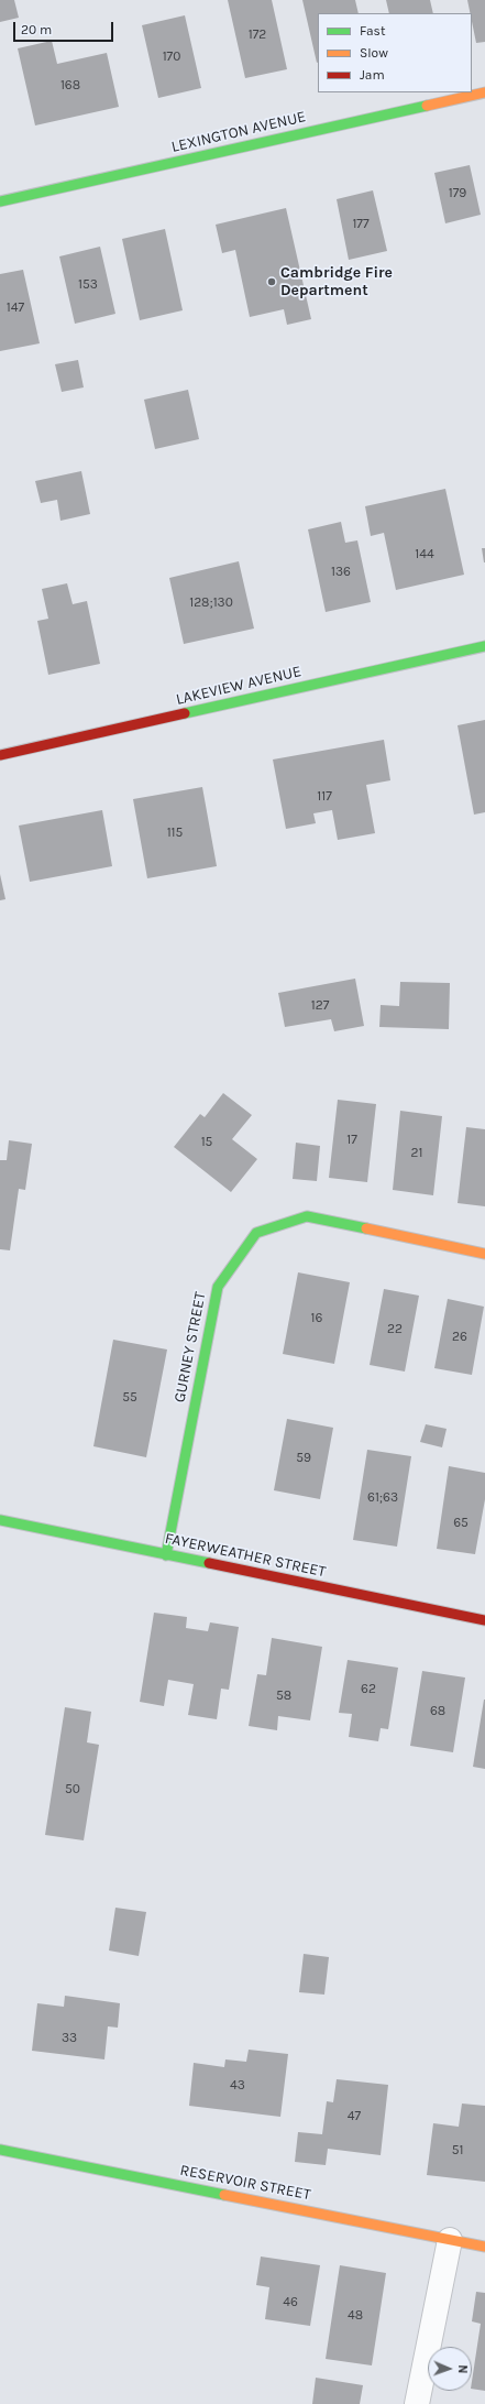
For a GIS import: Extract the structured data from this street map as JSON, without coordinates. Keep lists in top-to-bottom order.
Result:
{
  "streets": {
    "street": [
      "LEXINGTON AVENUE",
      "LAKEVIEW AVENUE",
      "GURNEY STREET",
      "FAYERWEATHER STREET",
      "RESERVOIR STREET"
    ]
  },
  "crossings": [
    ["GURNEY STREET", "FAYERWEATHER STREET"]
  ],
  "places": ["Cambridge Fire Department"],
  "house_numbers": [
    "172",
    "170",
    "168",
    "179",
    "177",
    "153",
    "147",
    "144",
    "136",
    "128;130",
    "117",
    "115",
    "127",
    "17",
    "15",
    "21",
    "16",
    "22",
    "26",
    "55",
    "59",
    "61;63",
    "65",
    "62",
    "58",
    "68",
    "50",
    "33",
    "43",
    "47",
    "51",
    "46",
    "48"
  ],
  "legend": ["Fast", "Slow", "Jam"],
  "scale_bar": "20 m",
  "north": "right"
}
